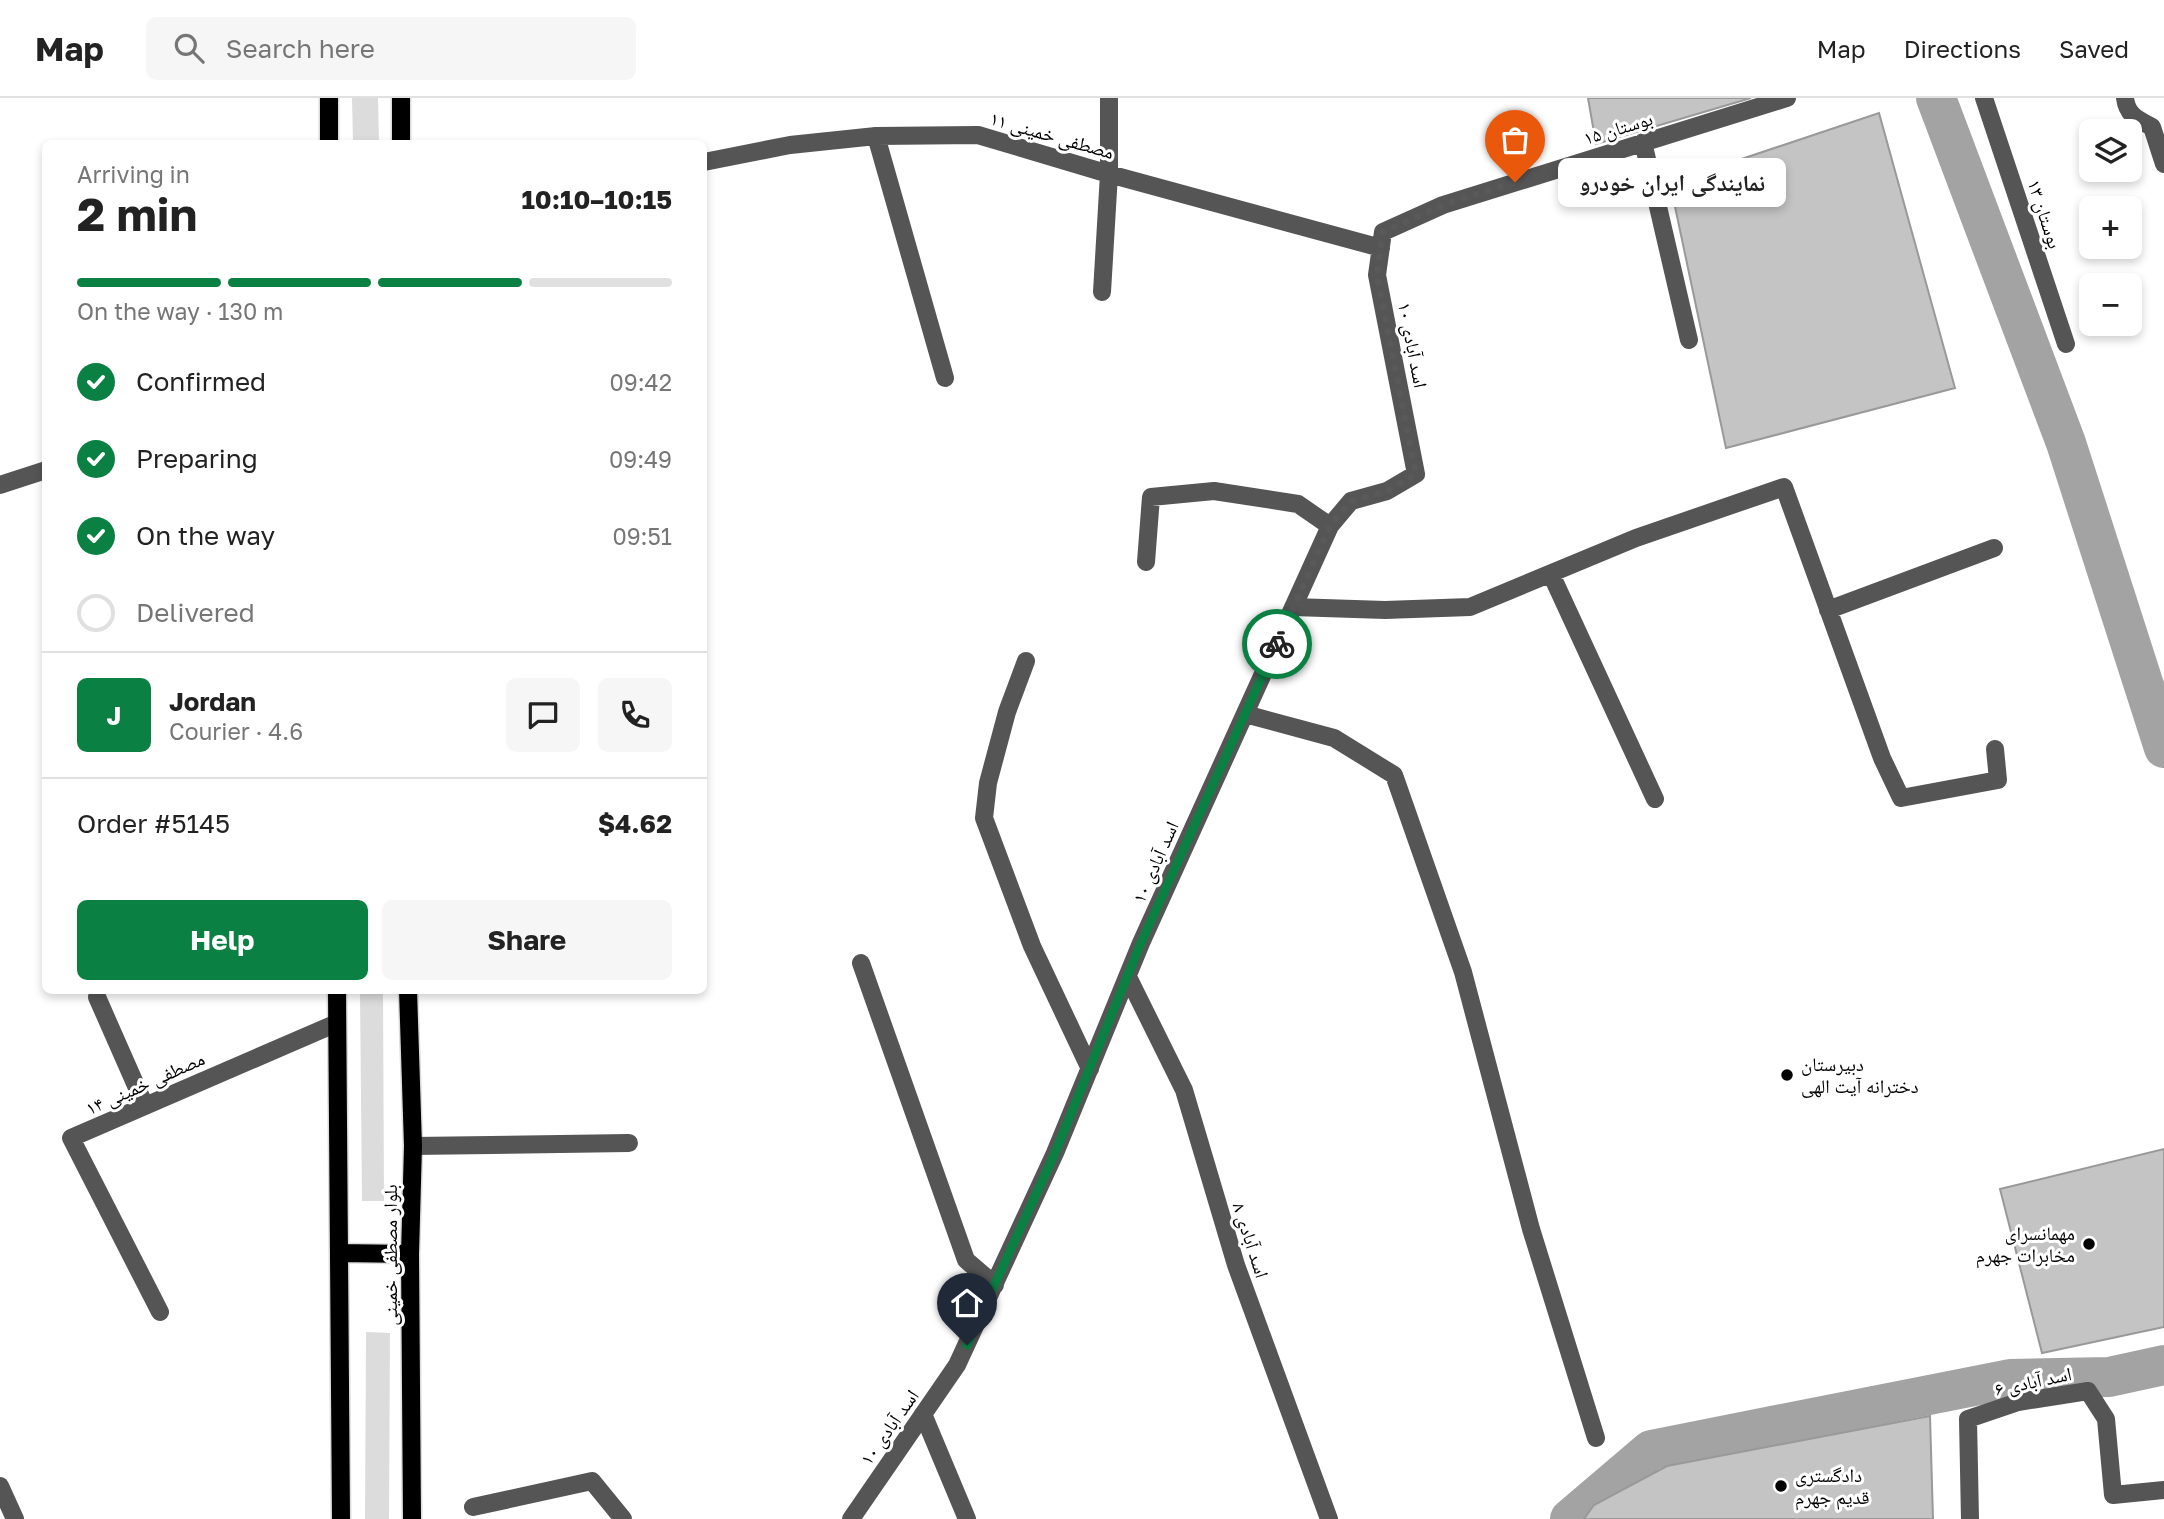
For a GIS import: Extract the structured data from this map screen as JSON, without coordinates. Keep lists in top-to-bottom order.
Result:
{
  "streets": {
    "main road": ["بلوار مصطفی خمینی"],
    "street": [
      "بوستان ۱۵",
      "مصطفی خمینی ۱۱",
      "بوستان ۱۳",
      "اسد آبادی ۱۰",
      "مصطفی خمینی ۱۴",
      "اسد آبادی ۸",
      "اسد آبادی ۶"
    ]
  },
  "crossings": [
    ["بوستان ۱۵", "مصطفی خمینی ۱۱"],
    ["بوستان ۱۵", "اسد آبادی ۱۰"],
    ["مصطفی خمینی ۱۱", "اسد آبادی ۱۰"],
    ["اسد آبادی ۱۰", "اسد آبادی ۸"]
  ],
  "places": [
    "نمایندگی ایران خودرو",
    "دبیرستان دخترانه آیت الهی",
    "مهمانسرای مخابرات جهرم",
    "دادگستری قدیم جهرم"
  ],
  "page": {
    "header": "Map",
    "search": "Search here",
    "nav": ["Map", "Directions", "Saved"],
    "map_buttons": ["+", "−"],
    "heading": ["2 min", "Arriving in", "10:10–10:15"],
    "panel": [
      "Jordan",
      "Courier · 4.6",
      "Order #5145",
      "$4.62"
    ],
    "bubble": "نمایندگی ایران خودرو",
    "bar": "On the way · 130 m",
    "list": [
      ["Confirmed", "09:42"],
      ["Preparing", "09:49"],
      ["On the way", "09:51"],
      "Delivered"
    ],
    "round": "J",
    "buttons": ["Help", "Share"]
  }
}
